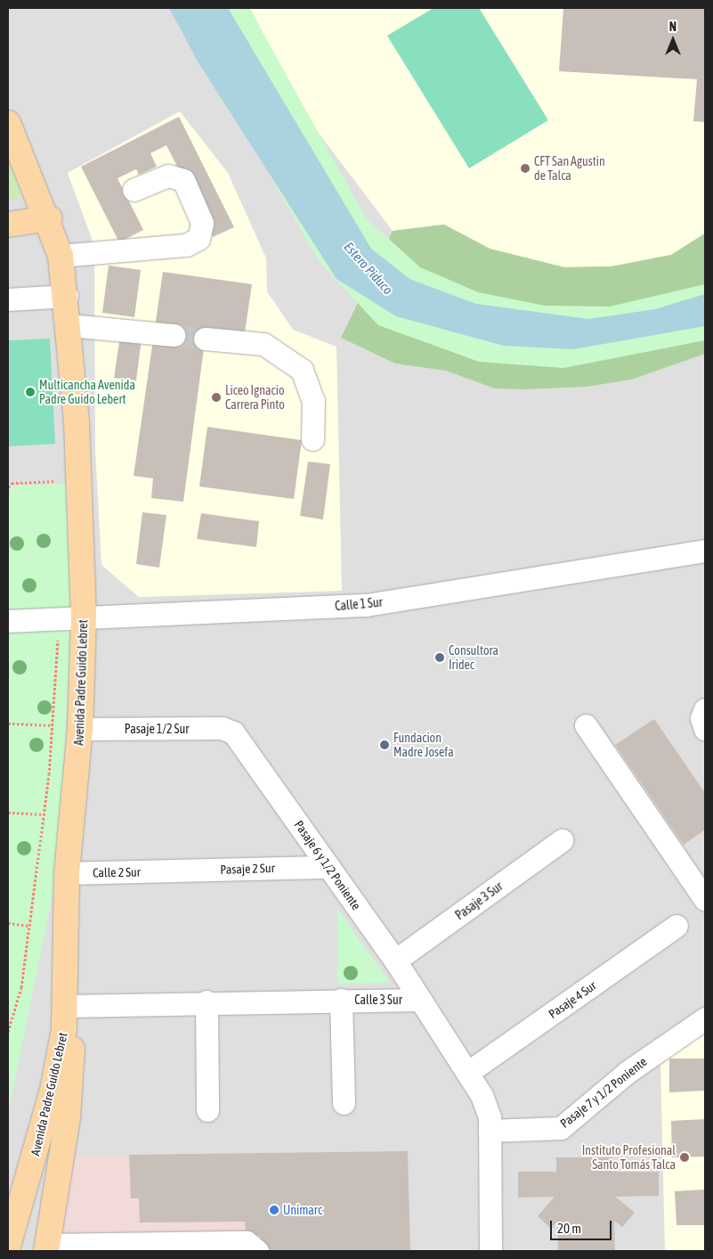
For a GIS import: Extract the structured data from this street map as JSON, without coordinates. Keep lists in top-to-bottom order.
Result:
{
  "streets": {
    "main road": ["Avenida Padre Guido Lebret"],
    "street": [
      "Calle 1 Sur",
      "Pasaje 1/2 Sur",
      "Pasaje 6 y 1/2 Poniente",
      "Pasaje 2 Sur",
      "Calle 2 Sur",
      "Pasaje 3 Sur",
      "Calle 3 Sur",
      "Pasaje 4 Sur",
      "Pasaje 7 y 1/2 Poniente"
    ]
  },
  "crossings": [
    ["Calle 1 Sur", "Avenida Padre Guido Lebret"],
    ["Avenida Padre Guido Lebret", "Pasaje 1/2 Sur"],
    ["Avenida Padre Guido Lebret", "Calle 2 Sur"],
    ["Avenida Padre Guido Lebret", "Calle 3 Sur"],
    ["Pasaje 1/2 Sur", "Pasaje 6 y 1/2 Poniente"],
    ["Pasaje 6 y 1/2 Poniente", "Pasaje 2 Sur"],
    ["Pasaje 6 y 1/2 Poniente", "Pasaje 3 Sur"],
    ["Pasaje 6 y 1/2 Poniente", "Calle 3 Sur"],
    ["Pasaje 2 Sur", "Calle 2 Sur"],
    ["Calle 3 Sur", "Pasaje 4 Sur"],
    ["Calle 3 Sur", "Pasaje 7 y 1/2 Poniente"]
  ],
  "water": ["Estero Piduco"],
  "places": [
    "CFT San Agustin de Talca",
    "Multicancha Avenida Padre Guido Lebert",
    "Liceo Ignacio Carrera Pinto",
    "Consultora Iridec",
    "Fundacion Madre Josefa",
    "Instituto Profesional Santo Tomás Talca",
    "Unimarc"
  ],
  "scale_bar": "20 m",
  "north": "top"
}
